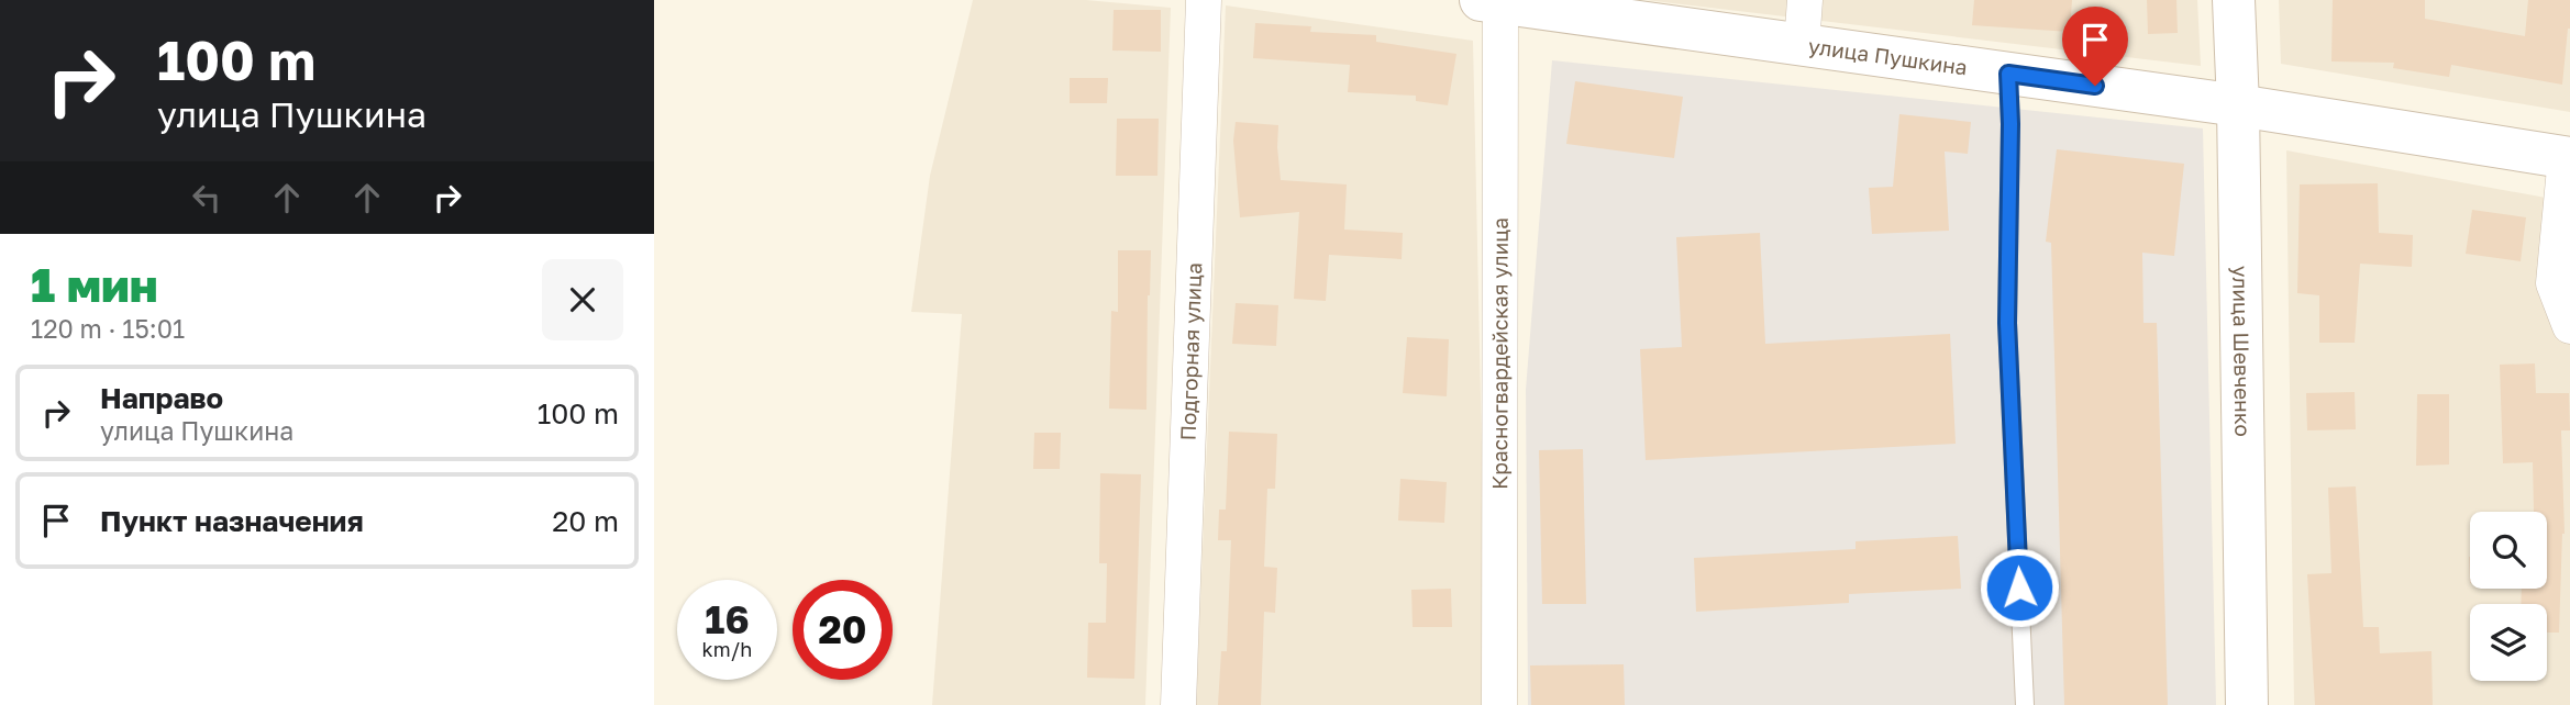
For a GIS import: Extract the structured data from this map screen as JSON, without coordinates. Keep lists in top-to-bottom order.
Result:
{
  "streets": {
    "street": [
      "улица Пушкина",
      "Подгорная улица",
      "Красногвардейская улица",
      "улица Шевченко"
    ]
  },
  "crossings": [
    ["улица Пушкина", "Красногвардейская улица"],
    ["улица Пушкина", "улица Шевченко"]
  ],
  "page": {
    "turn": ["100 m", "улица Пушкина"],
    "heading": ["1 мин", "120 m · 15:01"],
    "list": [
      {
        "name": "Направо",
        "note": "улица Пушкина",
        "value": "100 m"
      },
      {
        "name": "Пункт назначения",
        "value": "20 m"
      }
    ],
    "speed": "16 km/h",
    "limit": "20"
  }
}
